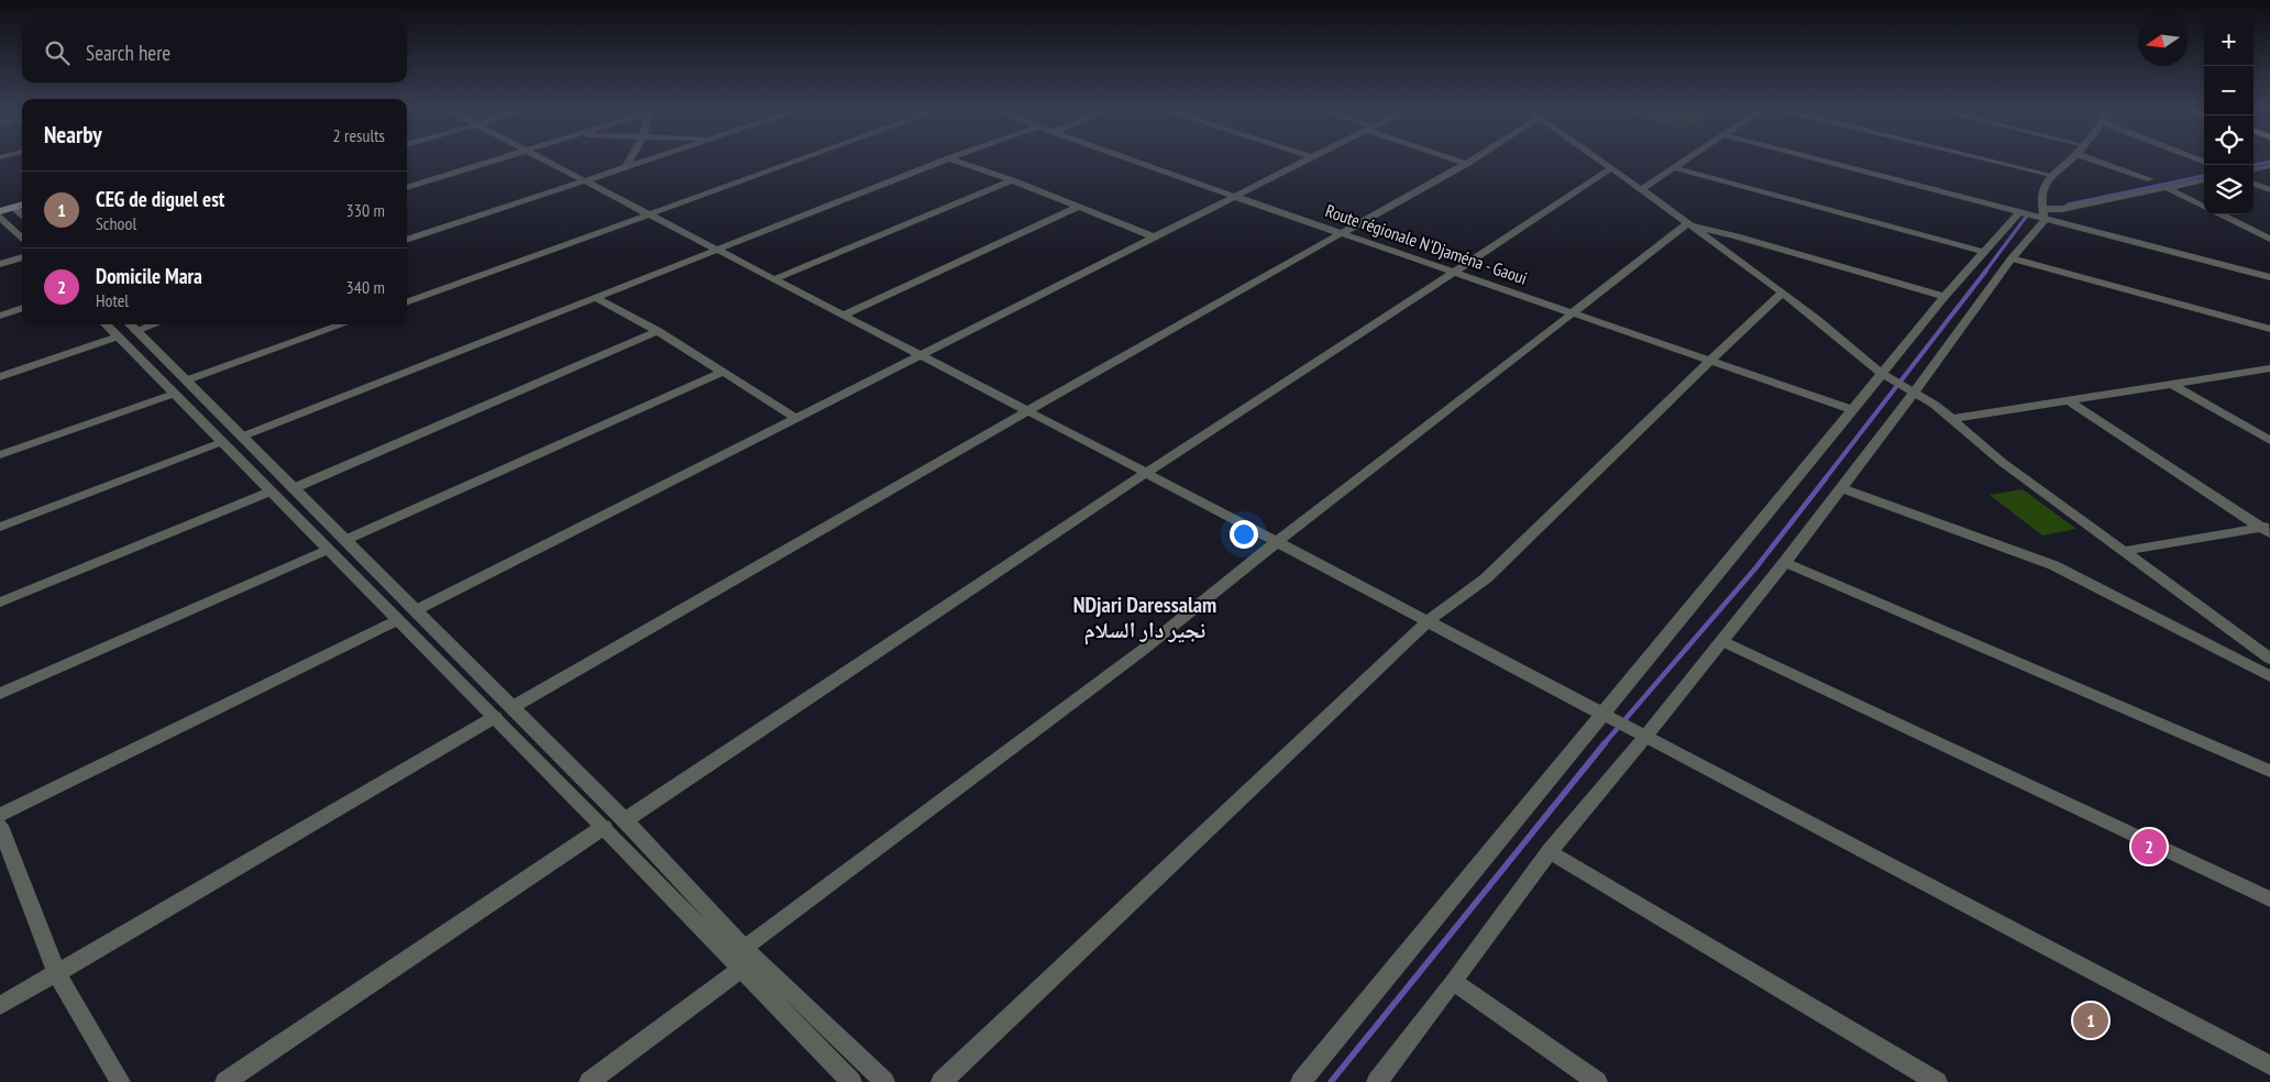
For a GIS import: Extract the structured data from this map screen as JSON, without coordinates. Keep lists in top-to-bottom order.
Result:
{
  "streets": {
    "street": ["Route régionale N'Djaména - Gaoui"]
  },
  "districts": ["NDjari Daressalam نجير دار السلام"],
  "north": "left",
  "page": {
    "map_buttons": ["+", "−"],
    "search": "Search here",
    "heading": ["Nearby", "2 results"],
    "list": [
      {
        "mark": "1",
        "name": "CEG de diguel est",
        "note": "School",
        "value": "330 m"
      },
      {
        "mark": "2",
        "name": "Domicile Mara",
        "note": "Hotel",
        "value": "340 m"
      }
    ],
    "pins": ["2", "1"]
  }
}
